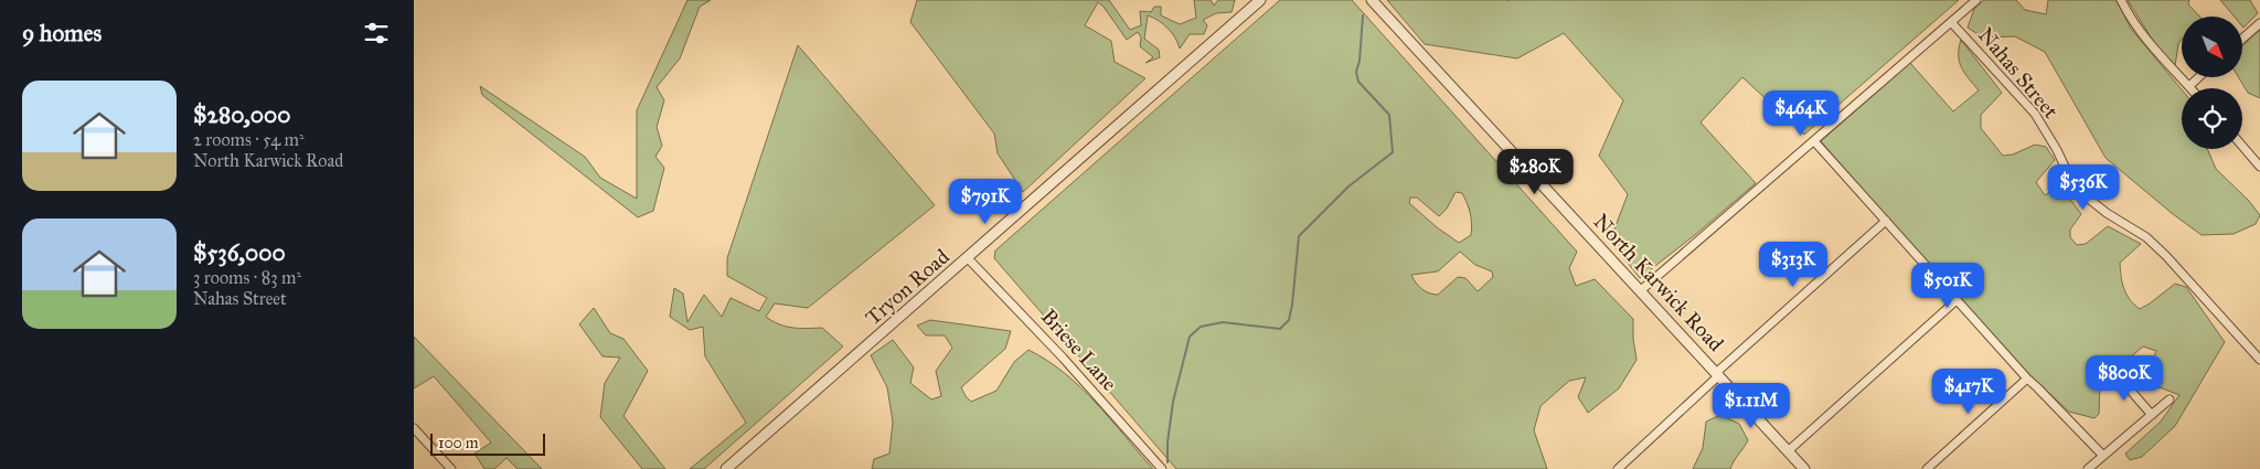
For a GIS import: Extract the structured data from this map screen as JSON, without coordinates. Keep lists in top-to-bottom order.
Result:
{
  "streets": {
    "street": [
      "Nahas Street",
      "North Karwick Road",
      "Tryon Road",
      "Briese Lane"
    ]
  },
  "crossings": [
    ["Tryon Road", "Briese Lane"]
  ],
  "scale_bar": "100 m",
  "north": "bottom right",
  "page": {
    "heading": "9 homes",
    "list": [
      {
        "name": "$280,000",
        "note": "2 rooms · 54 m² · North Karwick Road"
      },
      {
        "name": "$536,000",
        "note": "3 rooms · 83 m² · Nahas Street"
      }
    ],
    "price": [
      "$464K",
      "$280K",
      "$536K",
      "$791K",
      "$313K",
      "$501K",
      "$800K",
      "$417K",
      "$1.11M"
    ],
    "scale": "100 m"
  }
}
